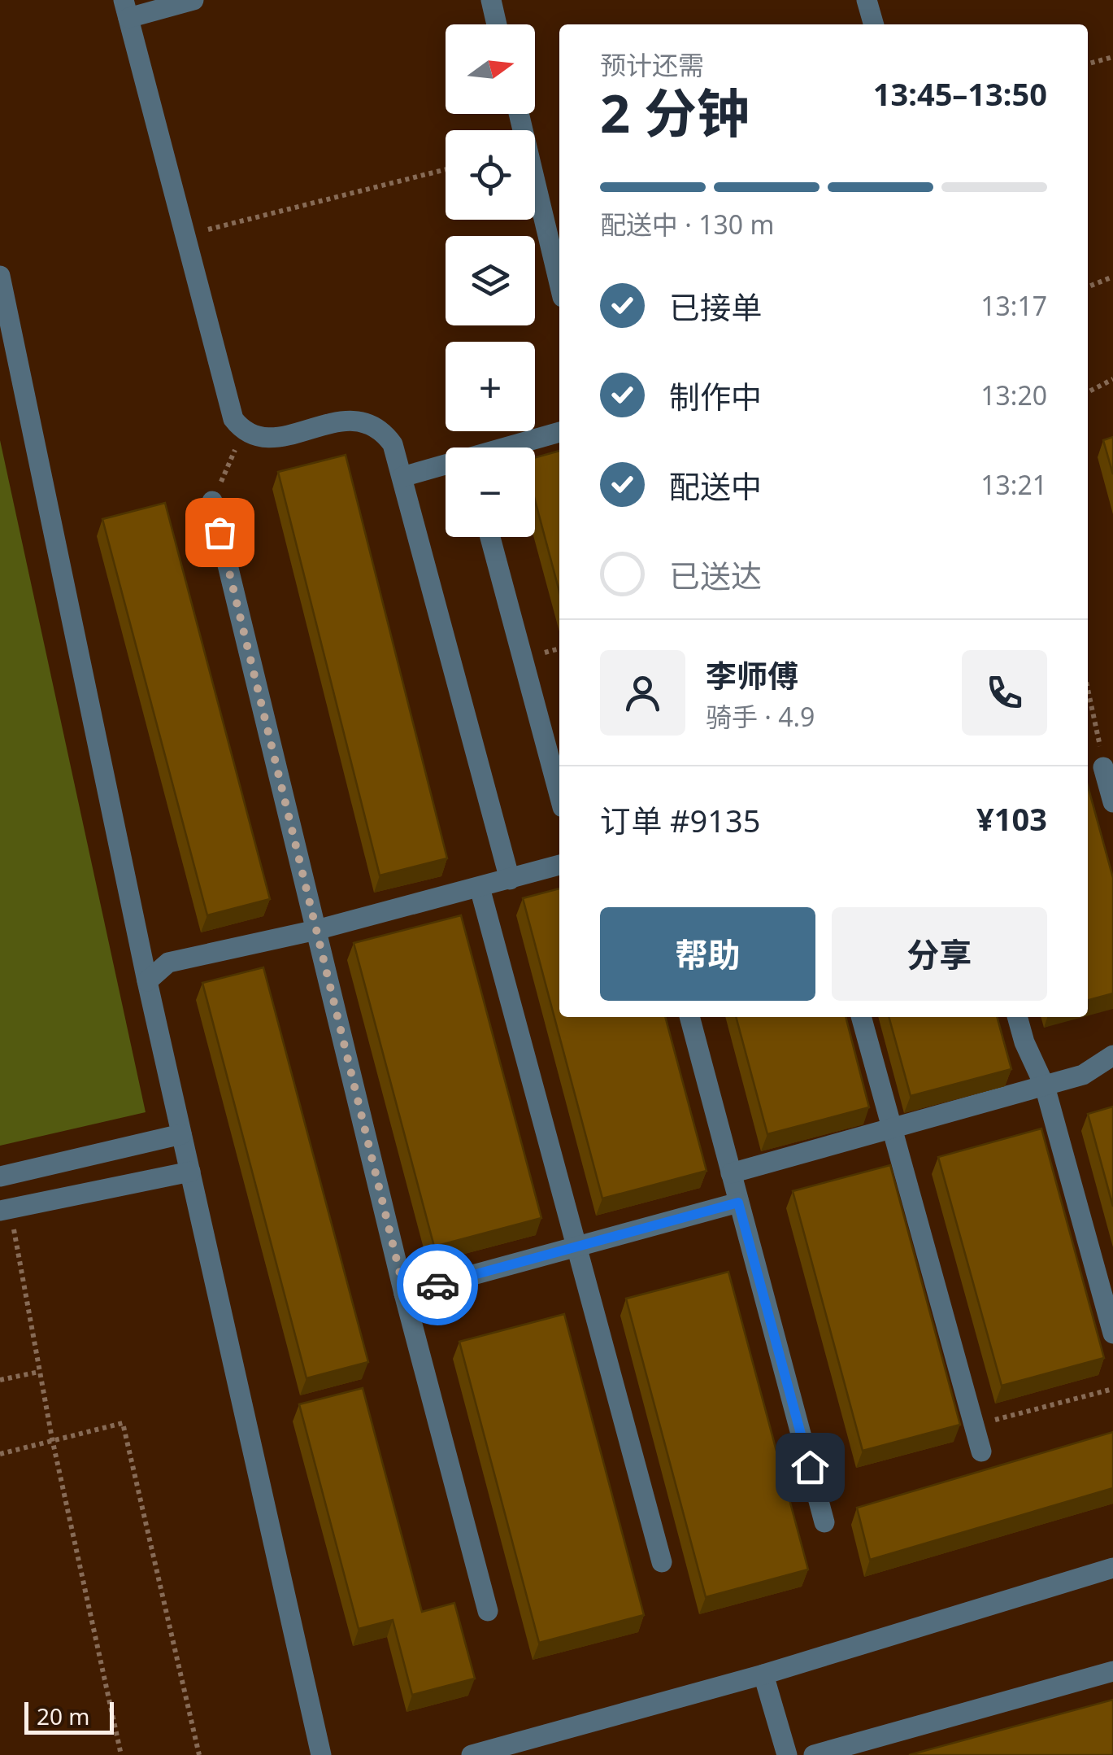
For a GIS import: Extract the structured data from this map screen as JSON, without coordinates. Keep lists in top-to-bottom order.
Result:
{
  "scale_bar": "20 m",
  "north": "right",
  "page": {
    "map_buttons": ["+", "−"],
    "heading": ["2 分钟", "预计还需", "13:45–13:50"],
    "panel": [
      "李师傅",
      "骑手 · 4.9",
      "订单 #9135",
      "¥103"
    ],
    "bar": "配送中 · 130 m",
    "list": [
      ["已接单", "13:17"],
      ["制作中", "13:20"],
      ["配送中", "13:21"],
      "已送达"
    ],
    "buttons": ["帮助", "分享"],
    "scale": "20 m"
  }
}
